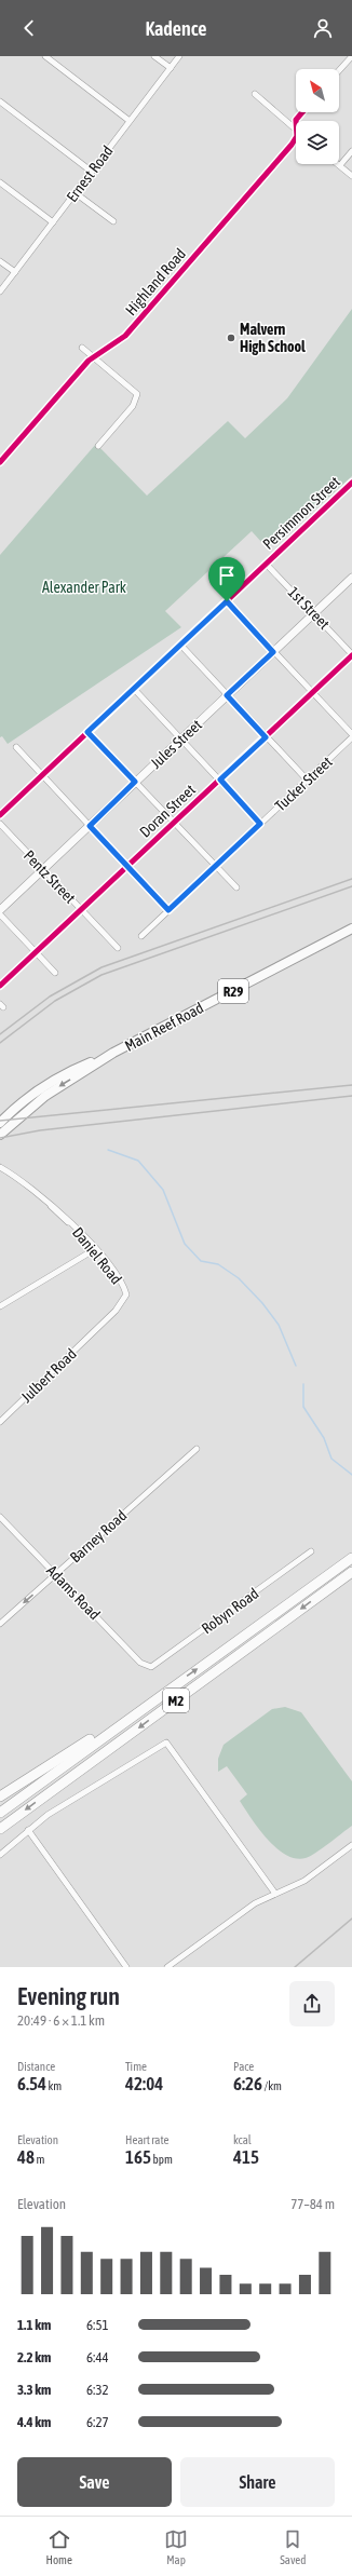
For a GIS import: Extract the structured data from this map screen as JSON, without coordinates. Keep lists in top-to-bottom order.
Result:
{
  "streets": {
    "highway": ["M2"],
    "main road": ["Jules Street", "R29", "Main Reef Road"],
    "street": [
      "Ernest Road",
      "Highland Road",
      "Persimmon Street",
      "1st Street",
      "Tucker Street",
      "Doran Street",
      "Pentz Street",
      "Daniel Road",
      "Julbert Road",
      "Barney Road",
      "Adams Road",
      "Robyn Road"
    ]
  },
  "crossings": [
    ["Persimmon Street", "1st Street"],
    ["1st Street", "Jules Street"],
    ["1st Street", "Doran Street"],
    ["Jules Street", "Pentz Street"],
    ["Doran Street", "Pentz Street"],
    ["Daniel Road", "Julbert Road"],
    ["Barney Road", "Adams Road"],
    ["Adams Road", "Robyn Road"]
  ],
  "parks": ["Alexander Park"],
  "places": ["Malvern High School"],
  "north": "top left",
  "page": {
    "header": "Kadence",
    "heading": ["Evening run", "20:49 · 6 × 1.1 km"],
    "stats": [
      ["Distance", "6.54 km"],
      ["Time", "42:04"],
      ["Pace", "6:26 /km"],
      ["Elevation", "48 m"],
      ["Heart rate", "165 bpm"],
      ["kcal", "415"]
    ],
    "chart": ["Elevation", "77–84 m"],
    "list": [
      {
        "name": "1.1 km",
        "note": "6:51"
      },
      {
        "name": "2.2 km",
        "note": "6:44"
      },
      {
        "name": "3.3 km",
        "note": "6:32"
      },
      {
        "name": "4.4 km",
        "note": "6:27"
      }
    ],
    "buttons": ["Save", "Share"],
    "tabs": ["Home", "Map", "Saved"]
  }
}
